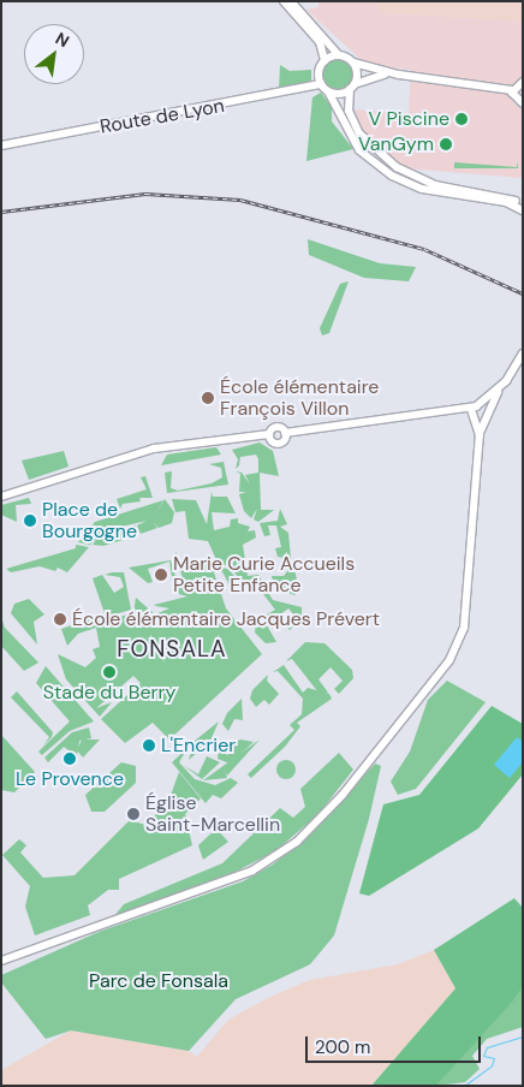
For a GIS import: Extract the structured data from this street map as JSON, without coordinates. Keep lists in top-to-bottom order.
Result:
{
  "streets": {
    "street": ["Route de Lyon"]
  },
  "districts": ["FONSALA"],
  "parks": ["Parc de Fonsala"],
  "places": [
    "V Piscine",
    "VanGym",
    "École élémentaire François Villon",
    "Place de Bourgogne",
    "Marie Curie Accueils Petite Enfance",
    "École élémentaire Jacques Prévert",
    "Stade du Berry",
    "L'Encrier",
    "Le Provence",
    "Église Saint-Marcellin"
  ],
  "scale_bar": "200 m",
  "north": "top right"
}
